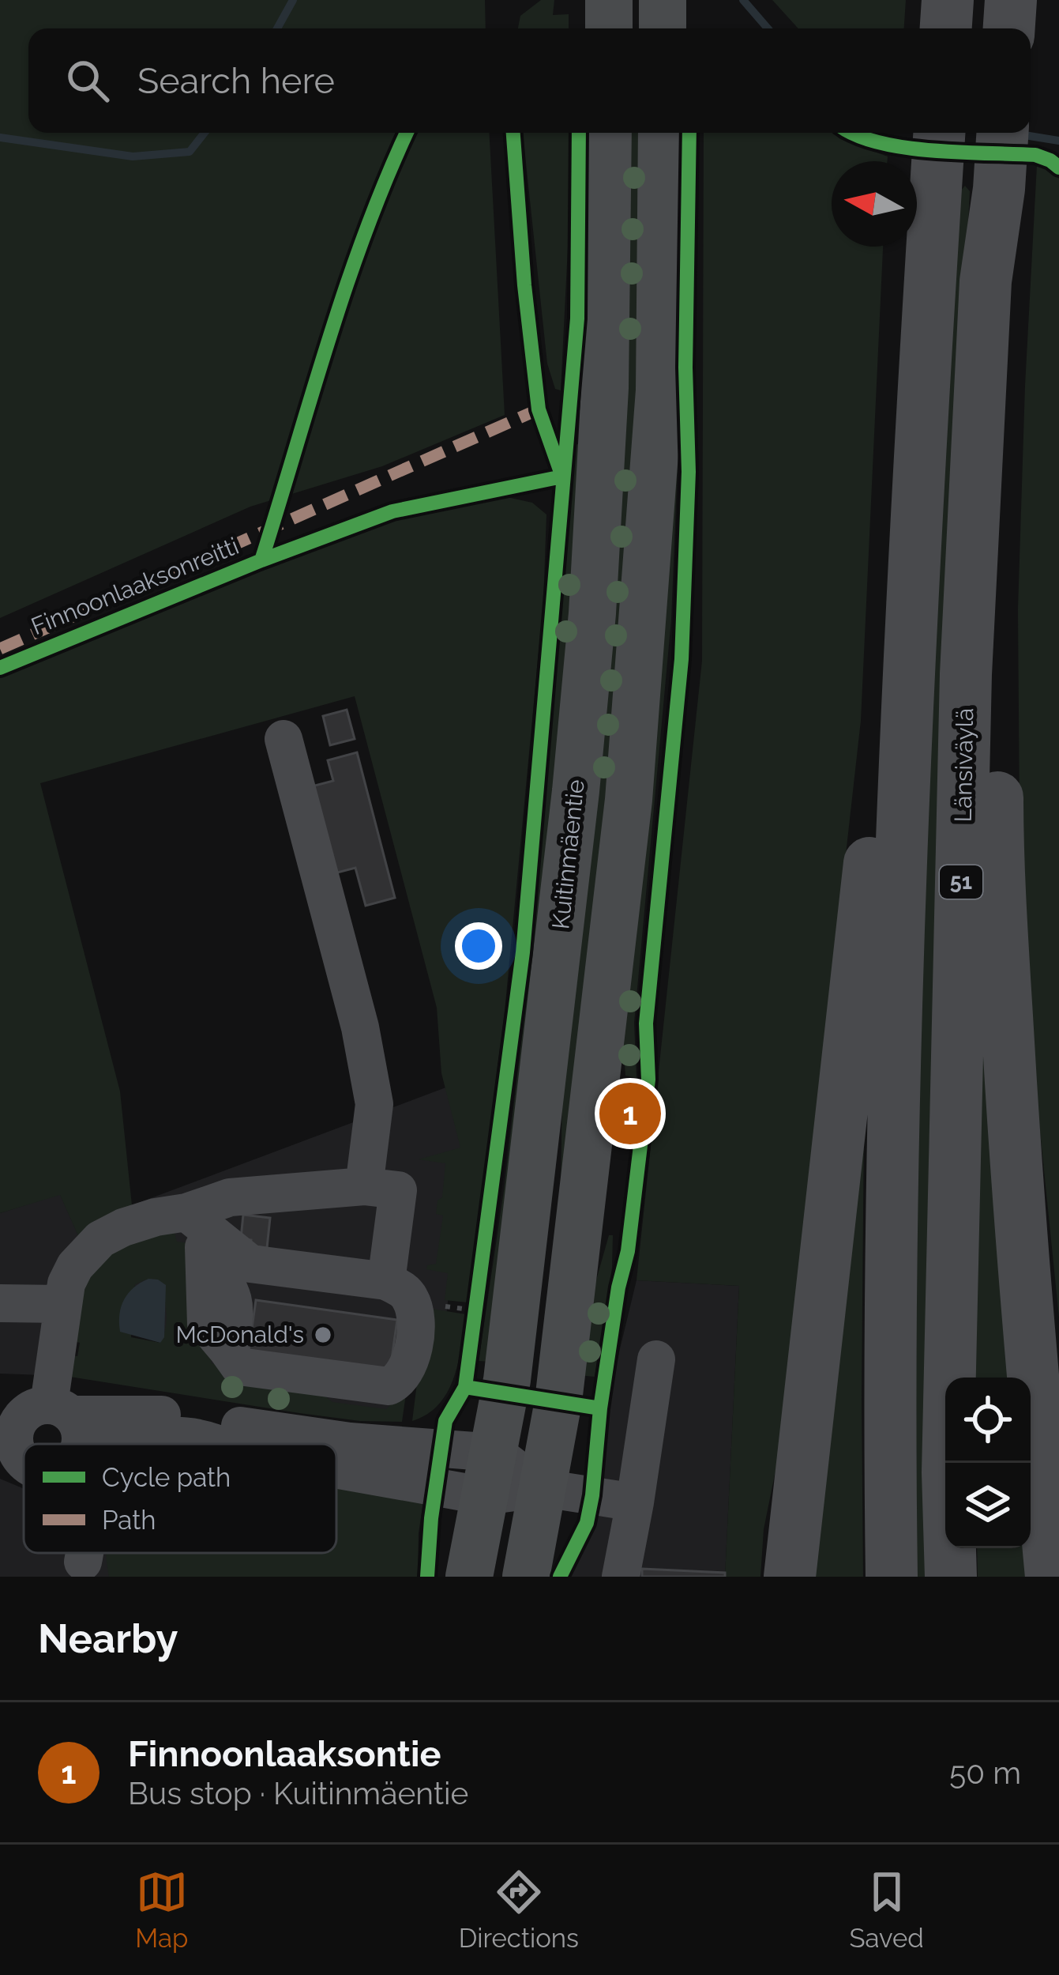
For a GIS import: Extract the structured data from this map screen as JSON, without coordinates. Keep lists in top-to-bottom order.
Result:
{
  "streets": {
    "highway": ["Länsiväylä", "51"],
    "main road": ["Kuitinmäentie"],
    "cycle path": ["Finnoonlaaksonreitti"]
  },
  "places": ["McDonald's"],
  "legend": ["Cycle path", "Path"],
  "north": "left",
  "page": {
    "search": "Search here",
    "pins": "1",
    "heading": "Nearby",
    "list": [
      {
        "mark": "1",
        "name": "Finnoonlaaksontie",
        "note": "Bus stop · Kuitinmäentie",
        "value": "50 m"
      }
    ],
    "nav": ["Map", "Directions", "Saved"]
  }
}
